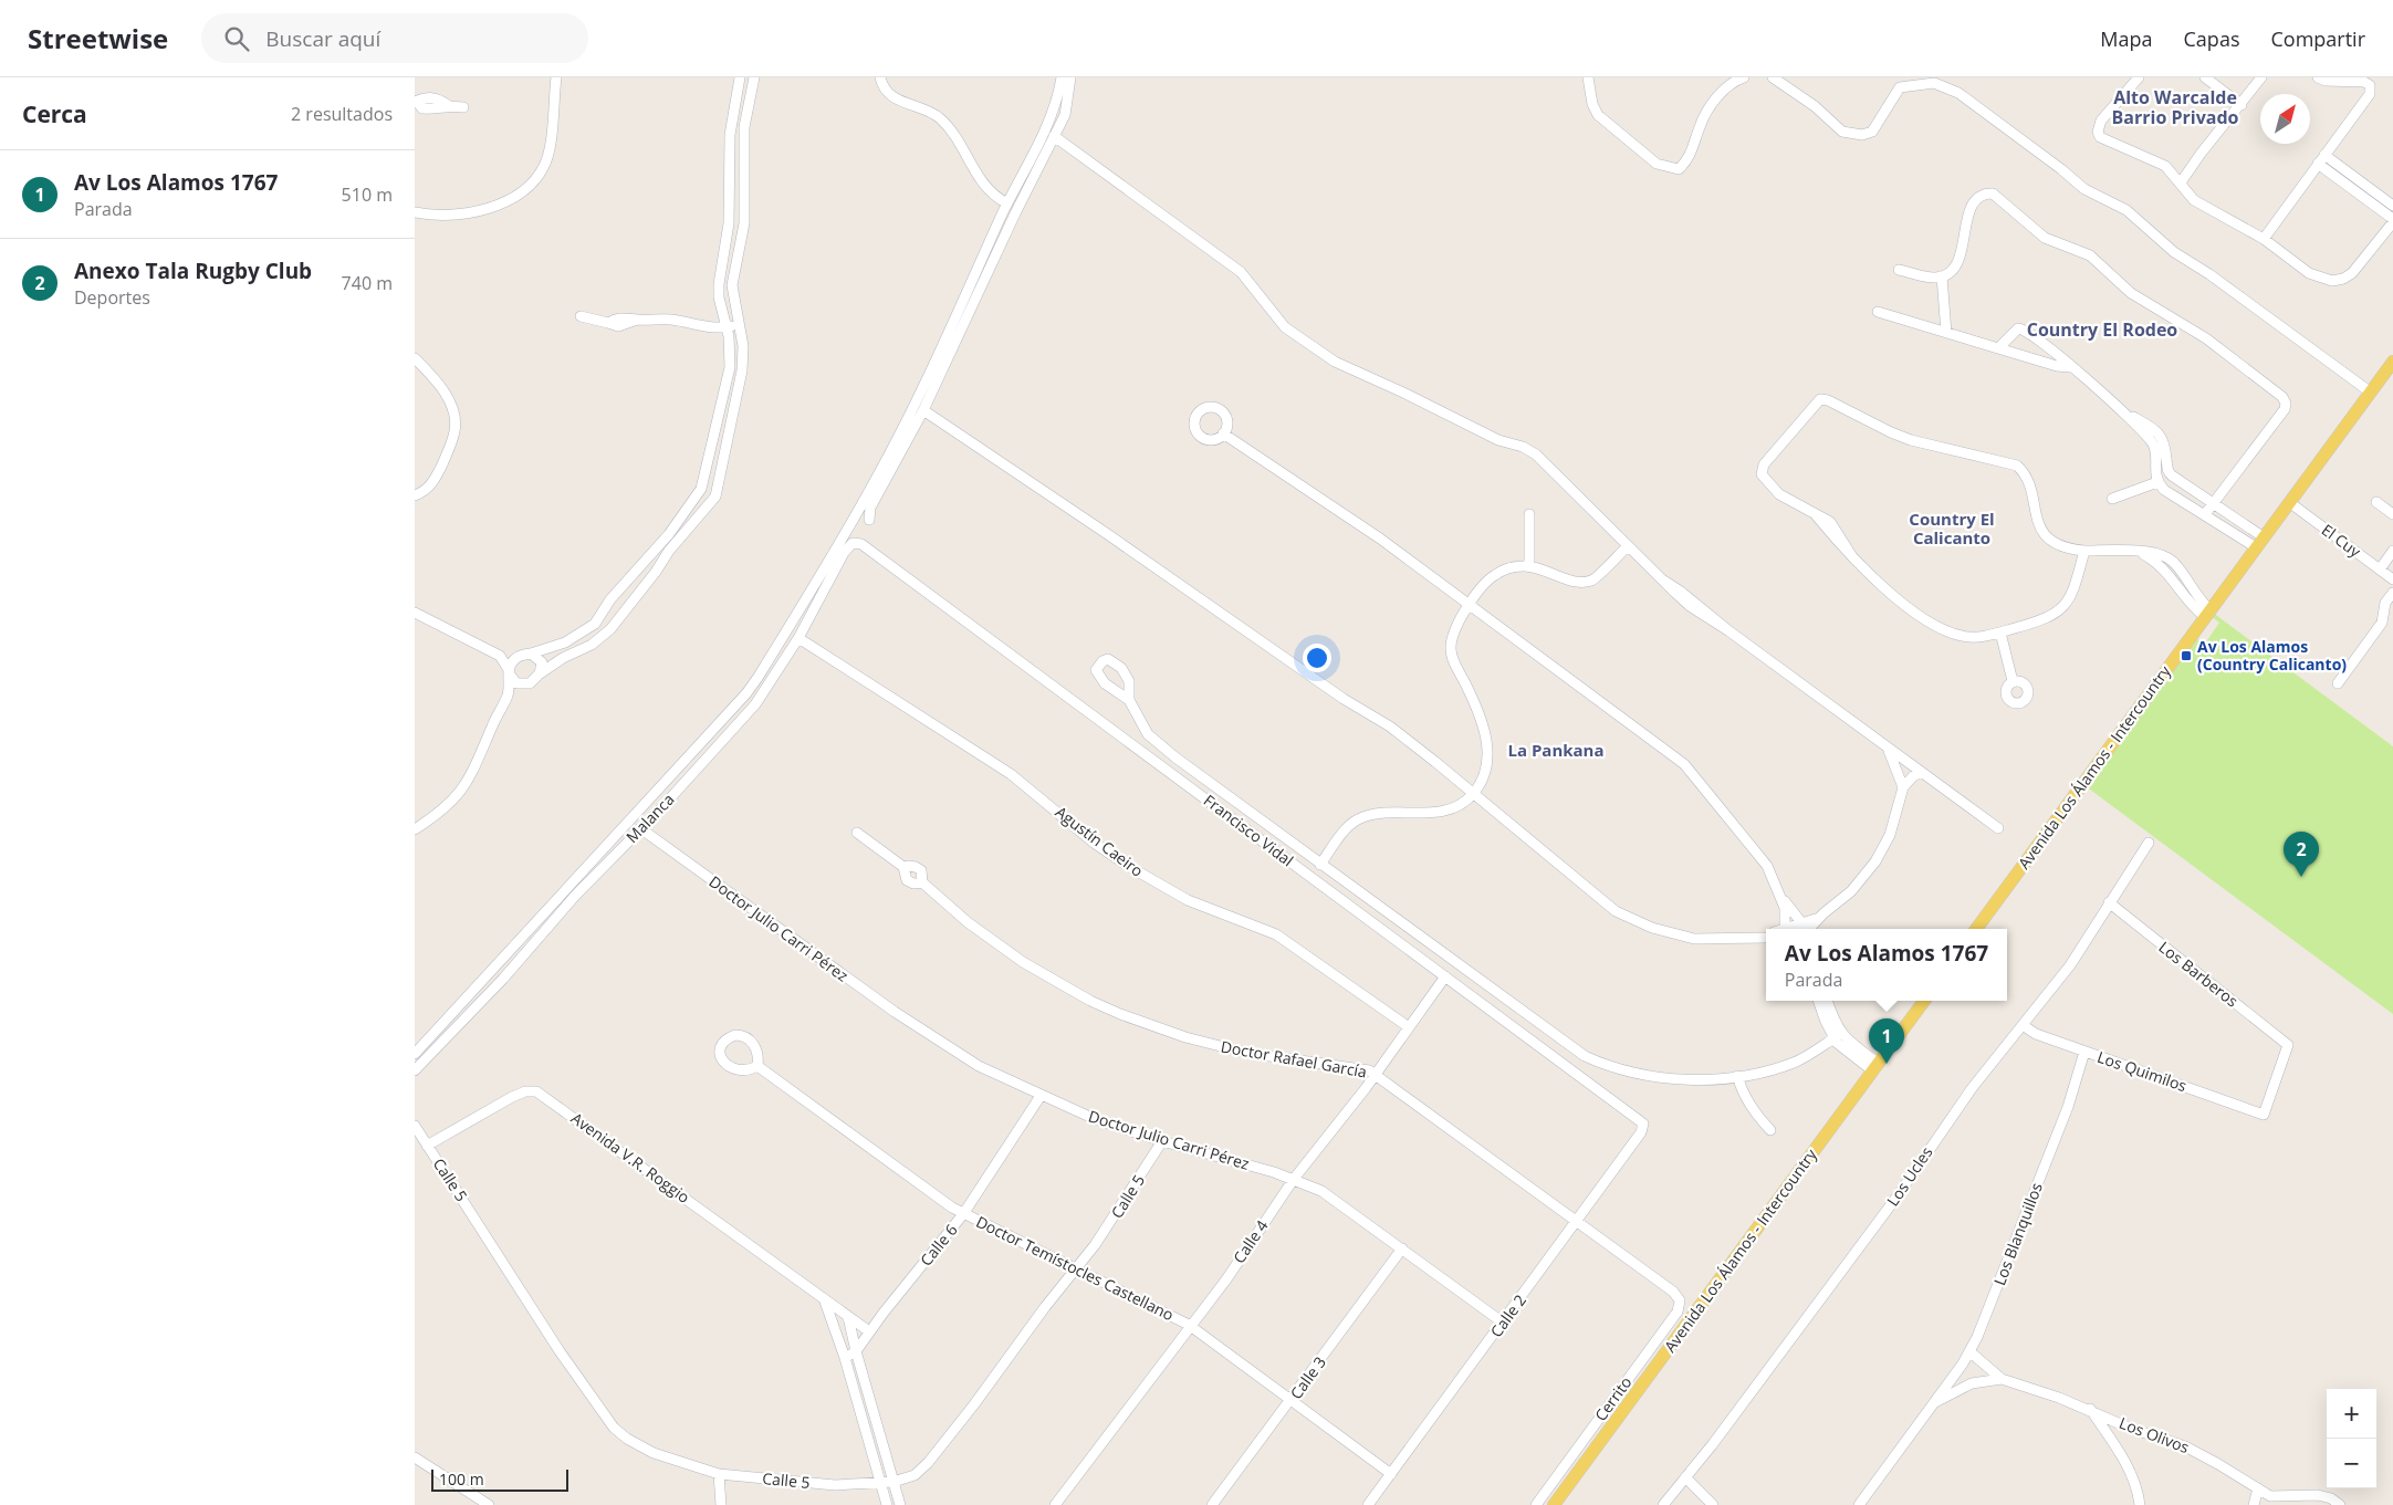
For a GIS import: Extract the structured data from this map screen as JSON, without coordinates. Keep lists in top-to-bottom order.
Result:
{
  "streets": {
    "main road": ["Avenida Los Álamos - Intercountry"],
    "street": [
      "El Cuy",
      "Malanca",
      "Francisco Vidal",
      "Agustín Caeiro",
      "Doctor Julio Carri Pérez",
      "Los Barberos",
      "Doctor Rafael García",
      "Los Quimilos",
      "Avenida V.R. Roggio",
      "Los Ucles",
      "Calle 5",
      "Los Blanquillos",
      "Calle 4",
      "Calle 6",
      "Doctor Temístocles Castellano",
      "Calle 2",
      "Calle 3",
      "Cerrito",
      "Los Olivos"
    ]
  },
  "crossings": [
    ["El Cuy", "Avenida Los Álamos - Intercountry"],
    ["Malanca", "Francisco Vidal"],
    ["Malanca", "Agustín Caeiro"],
    ["Malanca", "Doctor Julio Carri Pérez"],
    ["Francisco Vidal", "Calle 4"],
    ["Francisco Vidal", "Calle 2"],
    ["Agustín Caeiro", "Calle 4"],
    ["Doctor Julio Carri Pérez", "Calle 5"],
    ["Doctor Julio Carri Pérez", "Calle 4"],
    ["Doctor Julio Carri Pérez", "Calle 6"],
    ["Doctor Julio Carri Pérez", "Calle 2"],
    ["Doctor Julio Carri Pérez", "Calle 3"],
    ["Los Barberos", "Los Quimilos"],
    ["Los Barberos", "Los Ucles"],
    ["Doctor Rafael García", "Calle 4"],
    ["Doctor Rafael García", "Calle 2"],
    ["Doctor Rafael García", "Cerrito"],
    ["Los Quimilos", "Los Ucles"],
    ["Los Quimilos", "Los Blanquillos"],
    ["Avenida V.R. Roggio", "Calle 5"],
    ["Avenida V.R. Roggio", "Calle 6"],
    ["Calle 5", "Doctor Temístocles Castellano"],
    ["Los Blanquillos", "Los Olivos"],
    ["Calle 4", "Doctor Temístocles Castellano"],
    ["Calle 6", "Doctor Temístocles Castellano"],
    ["Doctor Temístocles Castellano", "Calle 2"],
    ["Doctor Temístocles Castellano", "Calle 3"]
  ],
  "districts": [
    "Alto Warcalde Barrio Privado",
    "Country El Rodeo",
    "Country El Calicanto",
    "La Pankana"
  ],
  "places": {
    "transit": ["Av Los Alamos (Country Calicanto)"]
  },
  "scale_bar": "100 m",
  "north": "top right",
  "page": {
    "header": "Streetwise",
    "search": "Buscar aquí",
    "nav": ["Mapa", "Capas", "Compartir"],
    "heading": ["Cerca", "2 resultados"],
    "list": [
      {
        "mark": "1",
        "name": "Av Los Alamos 1767",
        "note": "Parada",
        "value": "510 m"
      },
      {
        "mark": "2",
        "name": "Anexo Tala Rugby Club",
        "note": "Deportes",
        "value": "740 m"
      }
    ],
    "pins": ["2", "1"],
    "popup": ["Av Los Alamos 1767", "Parada"],
    "map_buttons": ["+", "−"],
    "scale": "100 m"
  }
}
